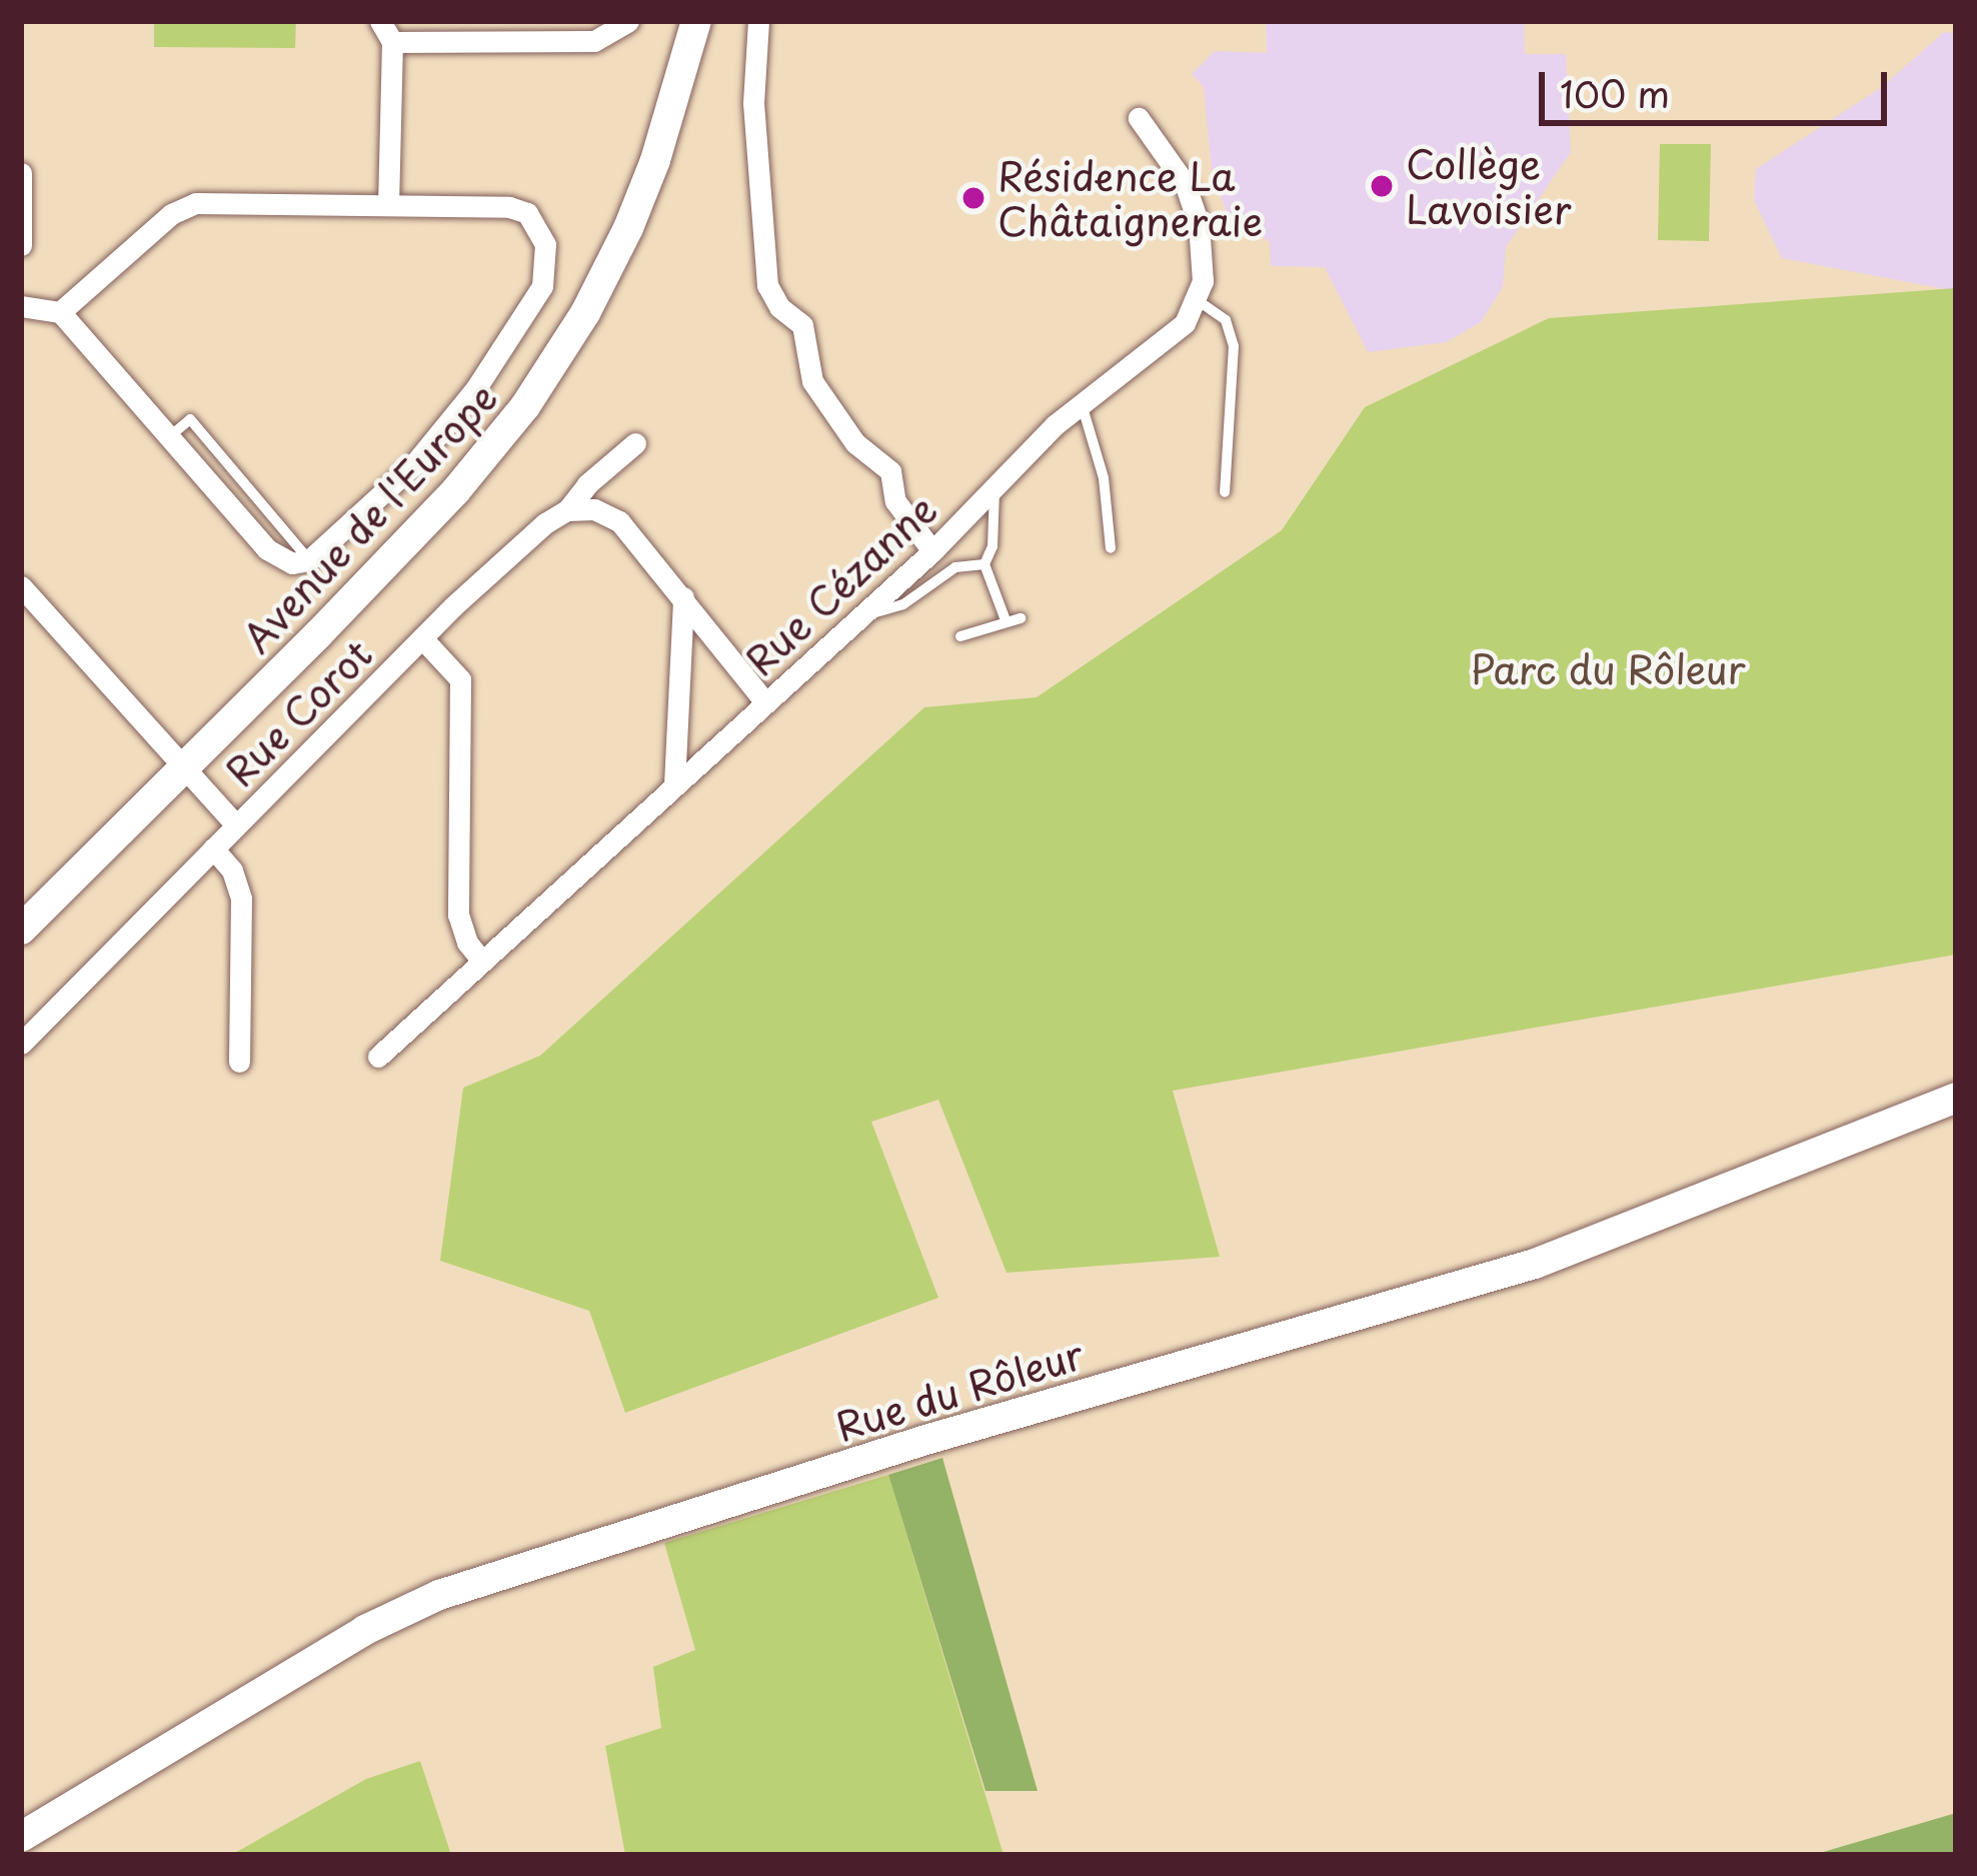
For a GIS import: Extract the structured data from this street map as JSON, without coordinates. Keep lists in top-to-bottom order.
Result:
{
  "streets": {
    "street": [
      "Avenue de l'Europe",
      "Rue Cézanne",
      "Rue Corot",
      "Rue du Rôleur"
    ]
  },
  "parks": ["Parc du Rôleur"],
  "places": ["Collège Lavoisier", "Résidence La Châtaigneraie"],
  "scale_bar": "100 m"
}
